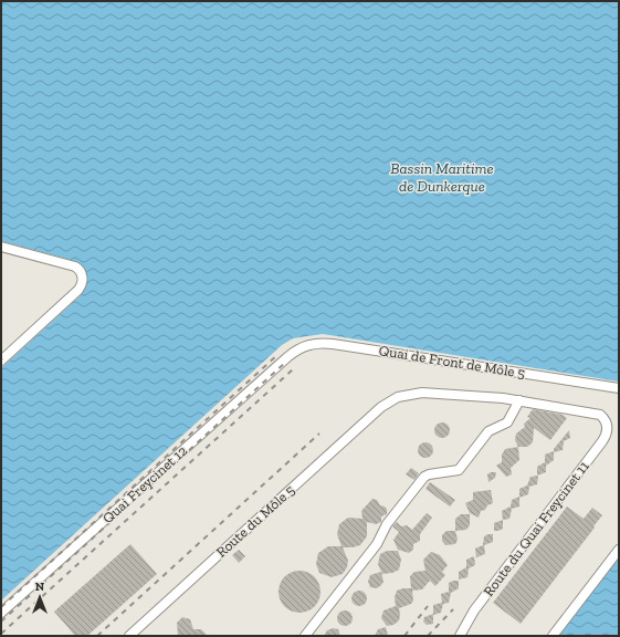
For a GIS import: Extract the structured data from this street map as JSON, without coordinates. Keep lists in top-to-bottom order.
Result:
{
  "streets": {
    "street": [
      "Quai de Front de Môle 5",
      "Quai Freycinet 12",
      "Route du Môle 5",
      "Route du Quai Freycinet 11"
    ]
  },
  "crossings": [
    ["Quai de Front de Môle 5", "Quai Freycinet 12"],
    ["Route du Môle 5", "Route du Quai Freycinet 11"]
  ],
  "water": ["Bassin Maritime de Dunkerque"],
  "north": "top"
}
